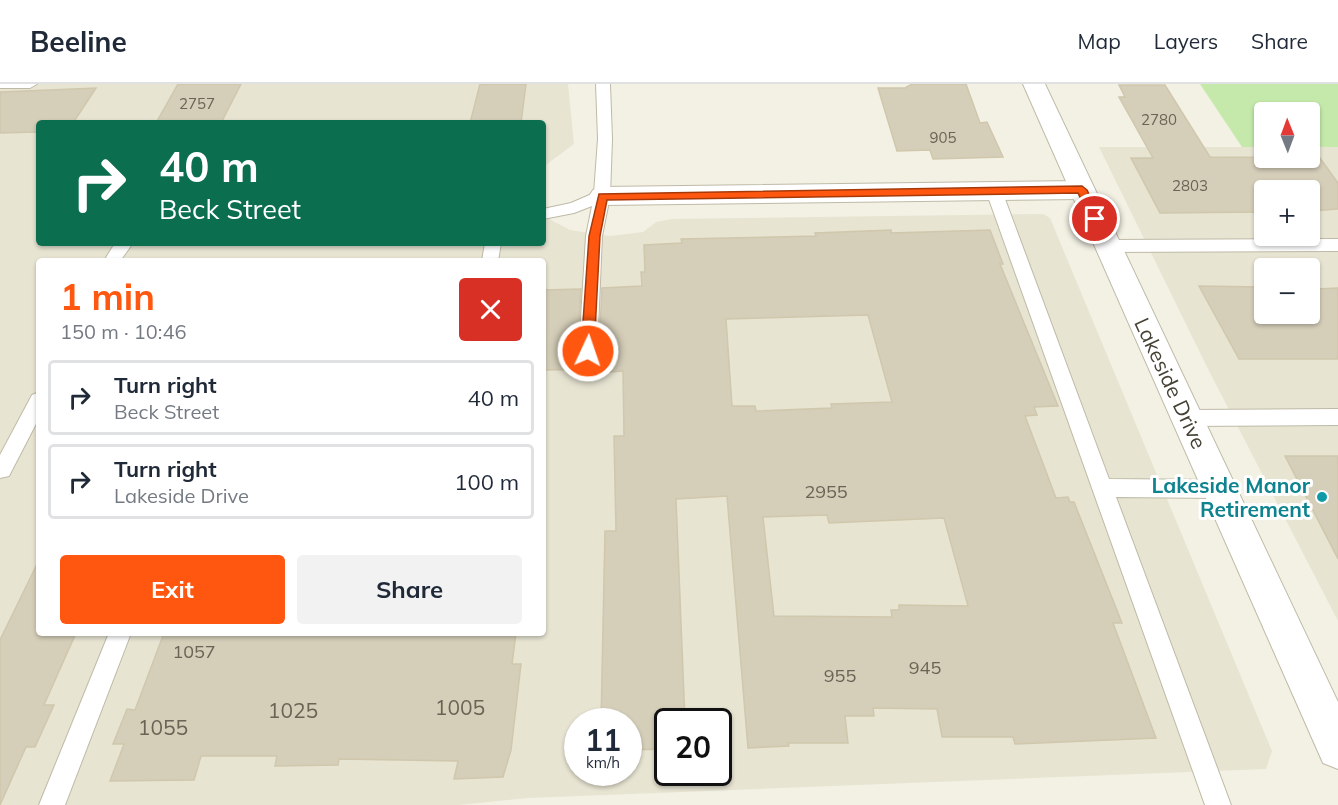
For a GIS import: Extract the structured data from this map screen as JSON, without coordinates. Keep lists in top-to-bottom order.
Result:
{
  "streets": {
    "street": ["Lakeside Drive"]
  },
  "places": ["Lakeside Manor Retirement"],
  "house_numbers": [
    "2757",
    "2780",
    "905",
    "2803",
    "2955",
    "1057",
    "945",
    "955",
    "1005",
    "1025",
    "1055"
  ],
  "north": "top",
  "page": {
    "header": "Beeline",
    "nav": ["Map", "Layers", "Share"],
    "map_buttons": ["+", "−"],
    "turn": ["40 m", "Beck Street"],
    "heading": ["1 min", "150 m · 10:46"],
    "list": [
      {
        "name": "Turn right",
        "note": "Beck Street",
        "value": "40 m"
      },
      {
        "name": "Turn right",
        "note": "Lakeside Drive",
        "value": "100 m"
      }
    ],
    "buttons": ["Exit", "Share"],
    "speed": "11 km/h",
    "limit": "20"
  }
}
